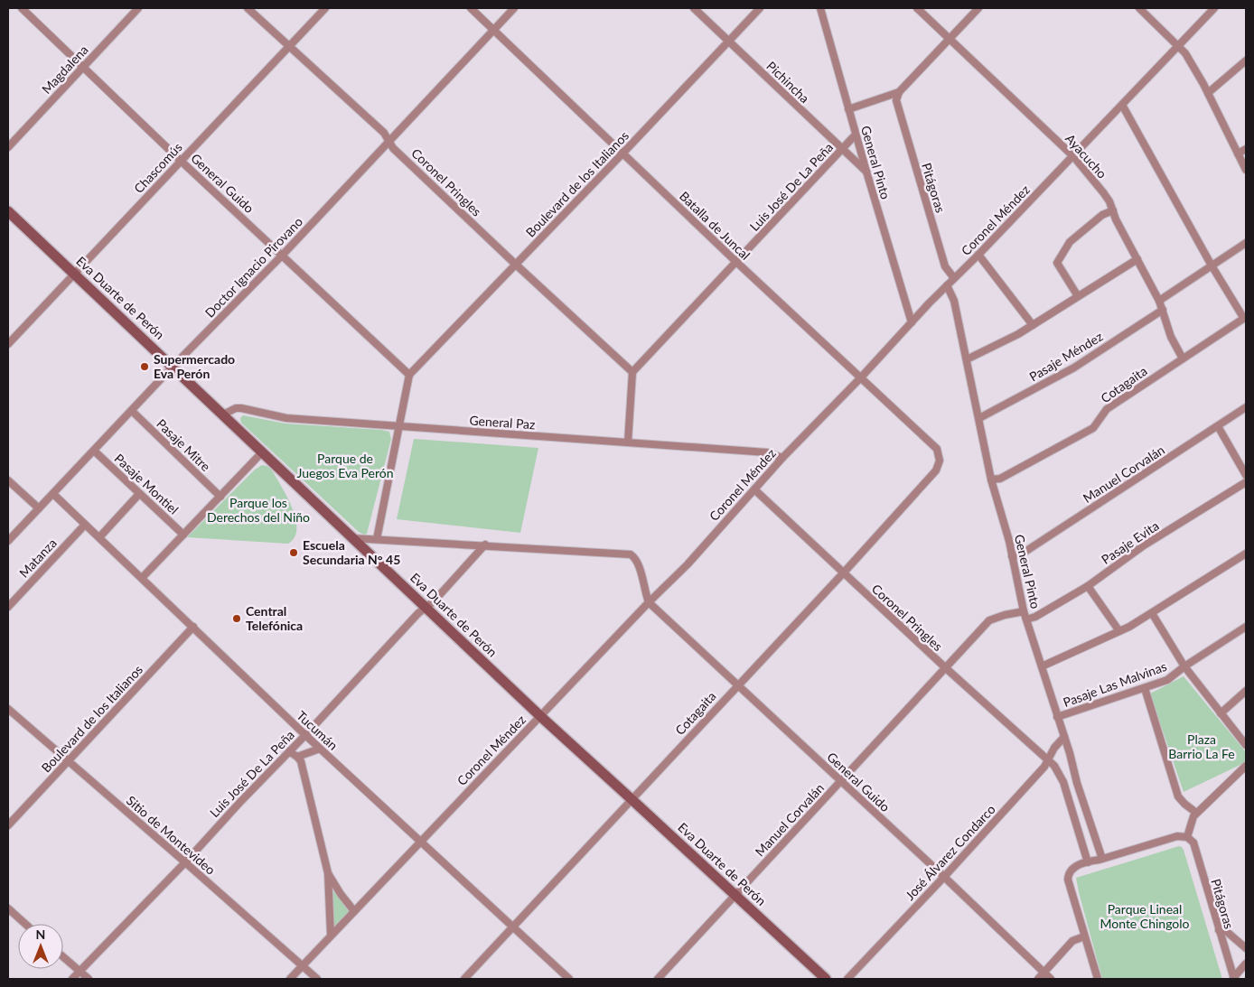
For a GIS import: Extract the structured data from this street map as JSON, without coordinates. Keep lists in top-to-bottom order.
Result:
{
  "streets": {
    "main road": ["Eva Duarte de Perón"],
    "street": [
      "Magdalena",
      "Pichincha",
      "Ayacucho",
      "General Pinto",
      "Chascomús",
      "Coronel Pringles",
      "General Guido",
      "Boulevard de los Italianos",
      "Luis José De La Peña",
      "Pitágoras",
      "Coronel Méndez",
      "Batalla de Juncal",
      "Doctor Ignacio Pirovano",
      "Pasaje Méndez",
      "Cotagaita",
      "General Paz",
      "Pasaje Mitre",
      "Manuel Corvalán",
      "Pasaje Montiel",
      "Pasaje Evita",
      "Matanza",
      "Pasaje Las Malvinas",
      "Tucumán",
      "Sitio de Montevideo",
      "José Álvarez Condarco"
    ]
  },
  "crossings": [
    ["Magdalena", "General Guido"],
    ["Pichincha", "General Pinto"],
    ["Pichincha", "Boulevard de los Italianos"],
    ["Pichincha", "Luis José De La Peña"],
    ["Ayacucho", "Coronel Méndez"],
    ["Ayacucho", "Pasaje Méndez"],
    ["Ayacucho", "Cotagaita"],
    ["General Pinto", "Luis José De La Peña"],
    ["General Pinto", "Coronel Méndez"],
    ["General Pinto", "Pasaje Méndez"],
    ["General Pinto", "Cotagaita"],
    ["General Pinto", "Manuel Corvalán"],
    ["General Pinto", "Pasaje Evita"],
    ["General Pinto", "Pasaje Las Malvinas"],
    ["General Pinto", "José Álvarez Condarco"],
    ["Chascomús", "Coronel Pringles"],
    ["Chascomús", "General Guido"],
    ["Chascomús", "Eva Duarte de Perón"],
    ["Coronel Pringles", "Boulevard de los Italianos"],
    ["Coronel Pringles", "Luis José De La Peña"],
    ["Coronel Pringles", "Coronel Méndez"],
    ["Coronel Pringles", "Doctor Ignacio Pirovano"],
    ["Coronel Pringles", "Cotagaita"],
    ["Coronel Pringles", "Manuel Corvalán"],
    ["Coronel Pringles", "José Álvarez Condarco"],
    ["General Guido", "Boulevard de los Italianos"],
    ["General Guido", "Coronel Méndez"],
    ["General Guido", "Doctor Ignacio Pirovano"],
    ["General Guido", "Cotagaita"],
    ["General Guido", "Manuel Corvalán"],
    ["General Guido", "José Álvarez Condarco"],
    ["Boulevard de los Italianos", "Batalla de Juncal"],
    ["Boulevard de los Italianos", "Tucumán"],
    ["Boulevard de los Italianos", "Sitio de Montevideo"],
    ["Luis José De La Peña", "Batalla de Juncal"],
    ["Luis José De La Peña", "Eva Duarte de Perón"],
    ["Luis José De La Peña", "Tucumán"],
    ["Luis José De La Peña", "Sitio de Montevideo"],
    ["Pitágoras", "Coronel Méndez"],
    ["Coronel Méndez", "Batalla de Juncal"],
    ["Coronel Méndez", "Eva Duarte de Perón"],
    ["Coronel Méndez", "General Paz"],
    ["Coronel Méndez", "Tucumán"],
    ["Coronel Méndez", "Sitio de Montevideo"],
    ["Batalla de Juncal", "Doctor Ignacio Pirovano"],
    ["Batalla de Juncal", "Cotagaita"],
    ["Doctor Ignacio Pirovano", "Eva Duarte de Perón"],
    ["Doctor Ignacio Pirovano", "Pasaje Mitre"],
    ["Doctor Ignacio Pirovano", "Pasaje Montiel"],
    ["Doctor Ignacio Pirovano", "Tucumán"],
    ["Eva Duarte de Perón", "Cotagaita"],
    ["Eva Duarte de Perón", "General Paz"],
    ["Eva Duarte de Perón", "Manuel Corvalán"],
    ["Cotagaita", "Tucumán"],
    ["Matanza", "Tucumán"]
  ],
  "parks": [
    "Parque de Juegos Eva Perón",
    "Parque los Derechos del Niño",
    "Plaza Barrio La Fe",
    "Parque Lineal Monte Chingolo"
  ],
  "places": ["Supermercado Eva Perón", "Escuela Secundaria N° 45", "Central Telefónica"],
  "north": "top"
}
